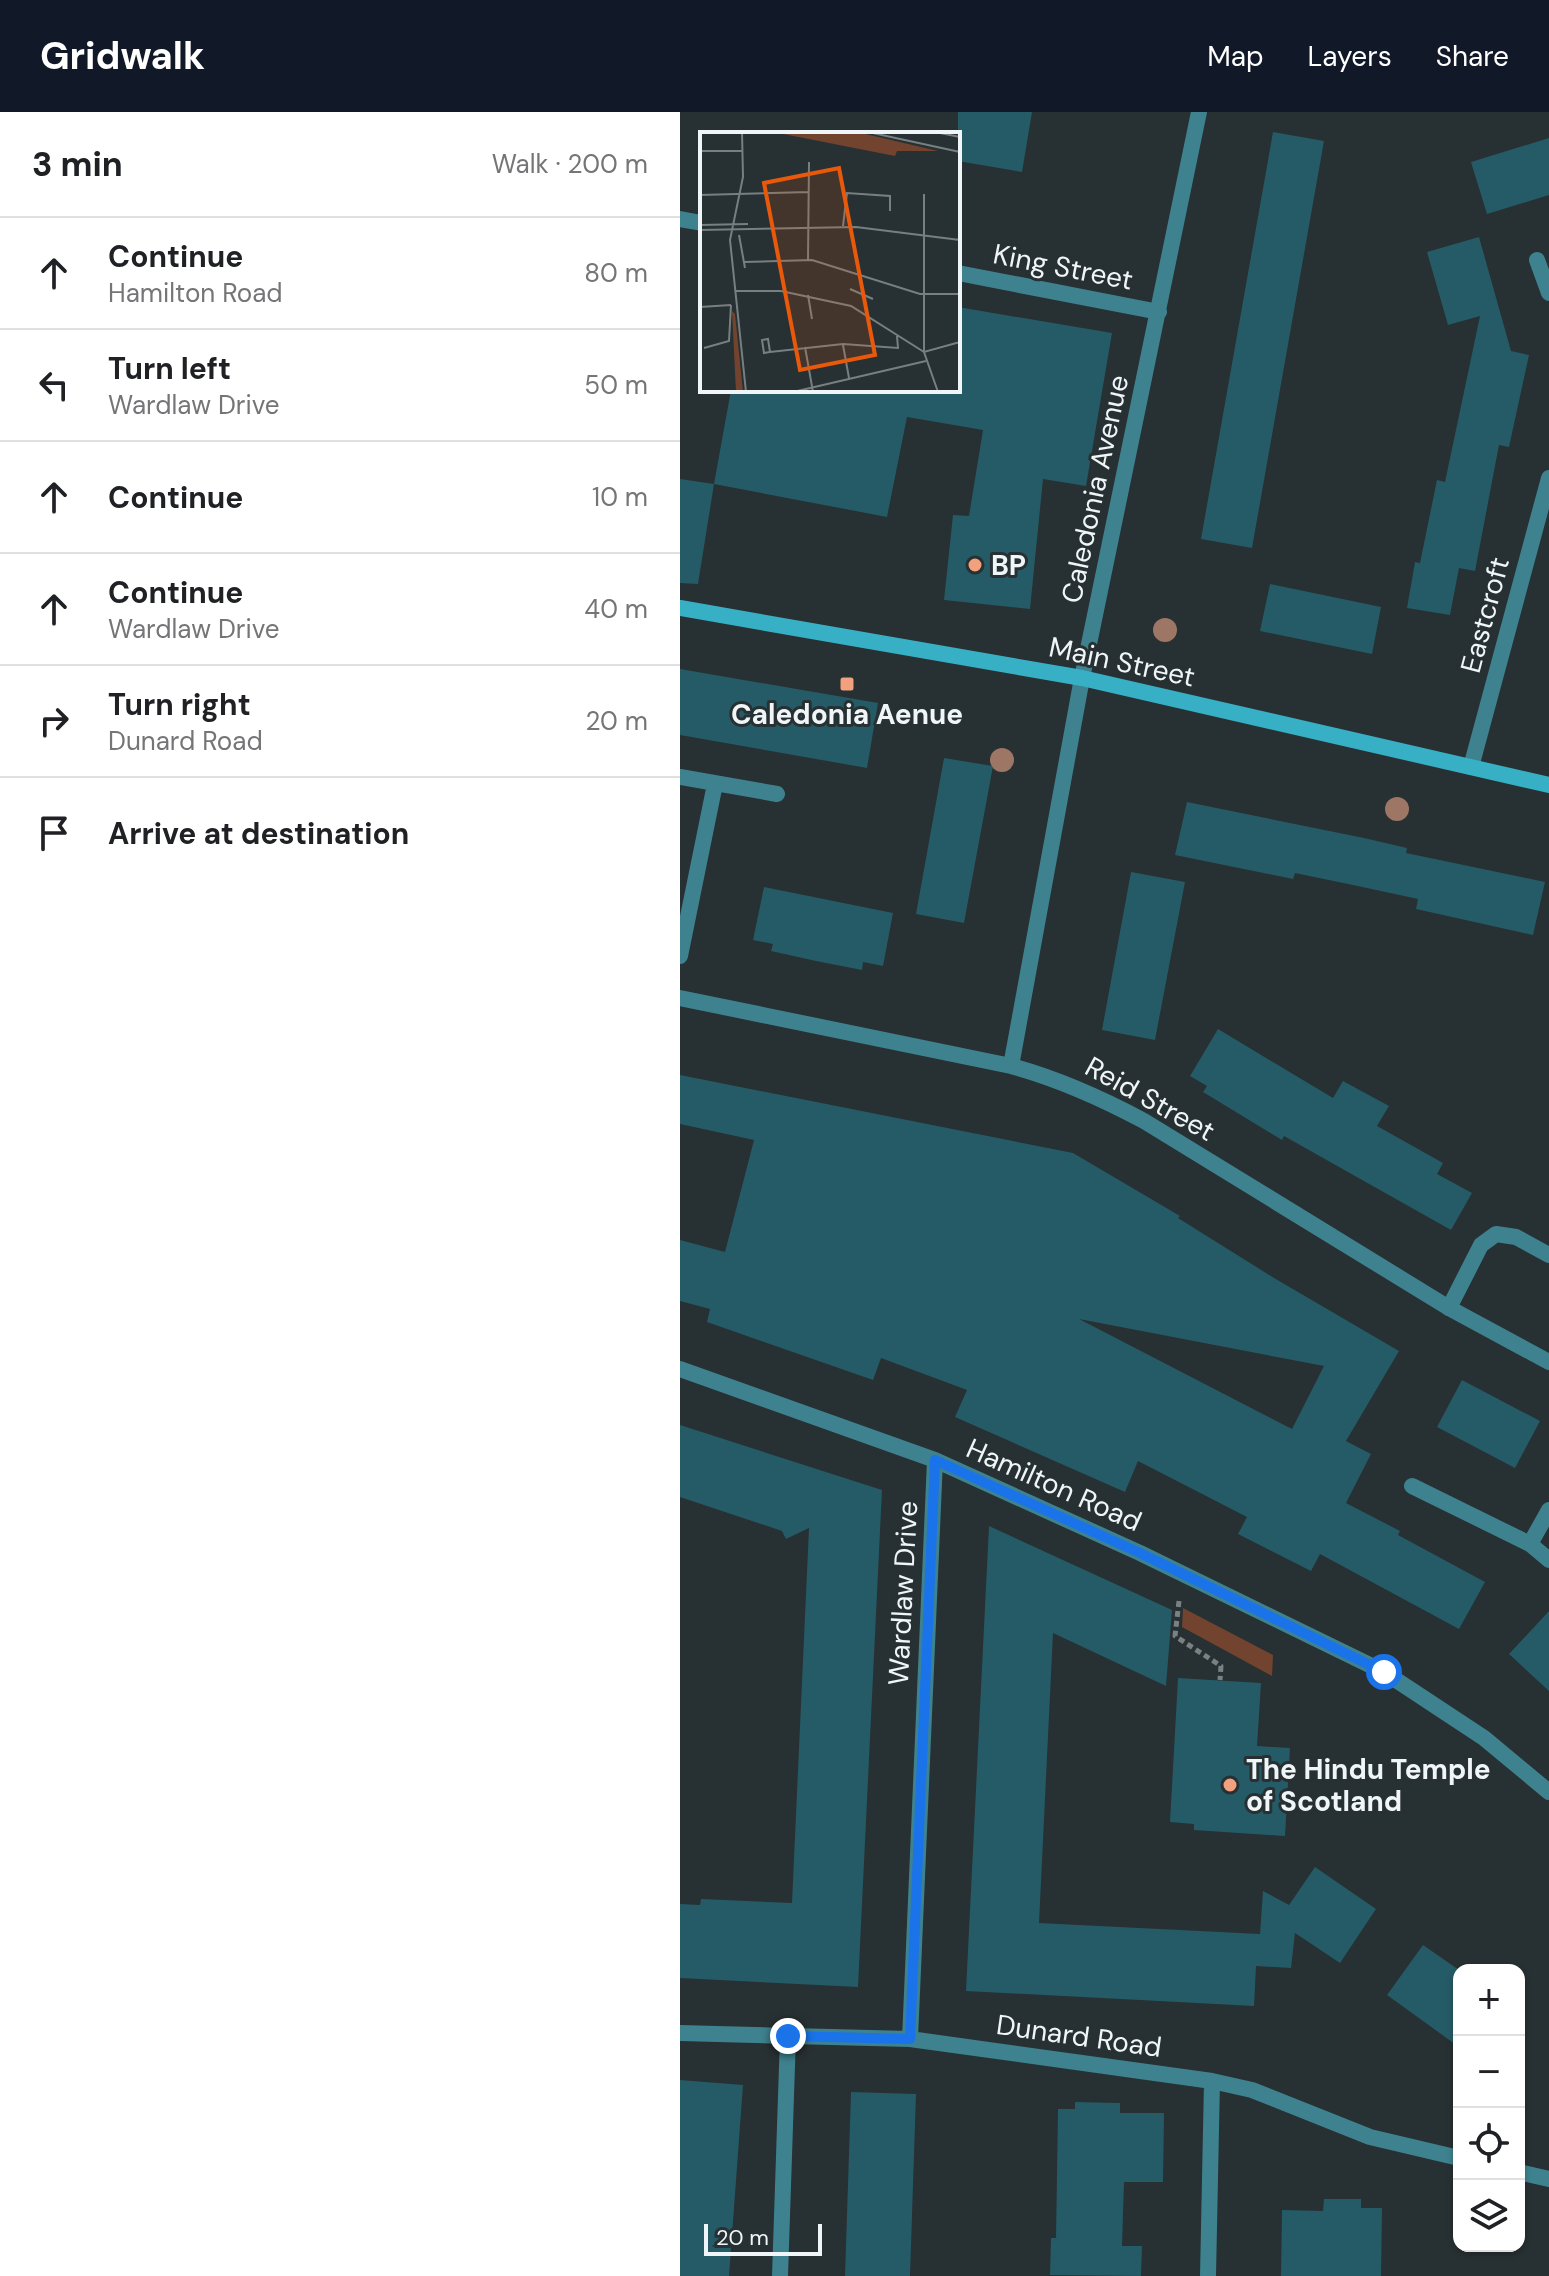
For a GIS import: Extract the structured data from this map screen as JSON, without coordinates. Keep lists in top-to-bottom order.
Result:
{
  "streets": {
    "main road": ["Main Street"],
    "street": [
      "King Street",
      "Caledonia Avenue",
      "Eastcroft",
      "Reid Street",
      "Hamilton Road",
      "Wardlaw Drive",
      "Dunard Road"
    ]
  },
  "crossings": [
    ["King Street", "Caledonia Avenue"],
    ["Caledonia Avenue", "Main Street"],
    ["Caledonia Avenue", "Reid Street"],
    ["Eastcroft", "Main Street"],
    ["Hamilton Road", "Wardlaw Drive"],
    ["Wardlaw Drive", "Dunard Road"]
  ],
  "places": {
    "other": ["BP", "The Hindu Temple of Scotland"],
    "transit": ["Caledonia Aenue"]
  },
  "scale_bar": "20 m",
  "page": {
    "header": "Gridwalk",
    "nav": ["Map", "Layers", "Share"],
    "heading": ["3 min", "Walk · 200 m"],
    "list": [
      ["Continue", "Hamilton Road", "80 m"],
      ["Turn left", "Wardlaw Drive", "50 m"],
      ["Continue", "10 m"],
      ["Continue", "Wardlaw Drive", "40 m"],
      ["Turn right", "Dunard Road", "20 m"],
      "Arrive at destination"
    ],
    "map_buttons": ["+", "−"],
    "scale": "20 m"
  }
}
